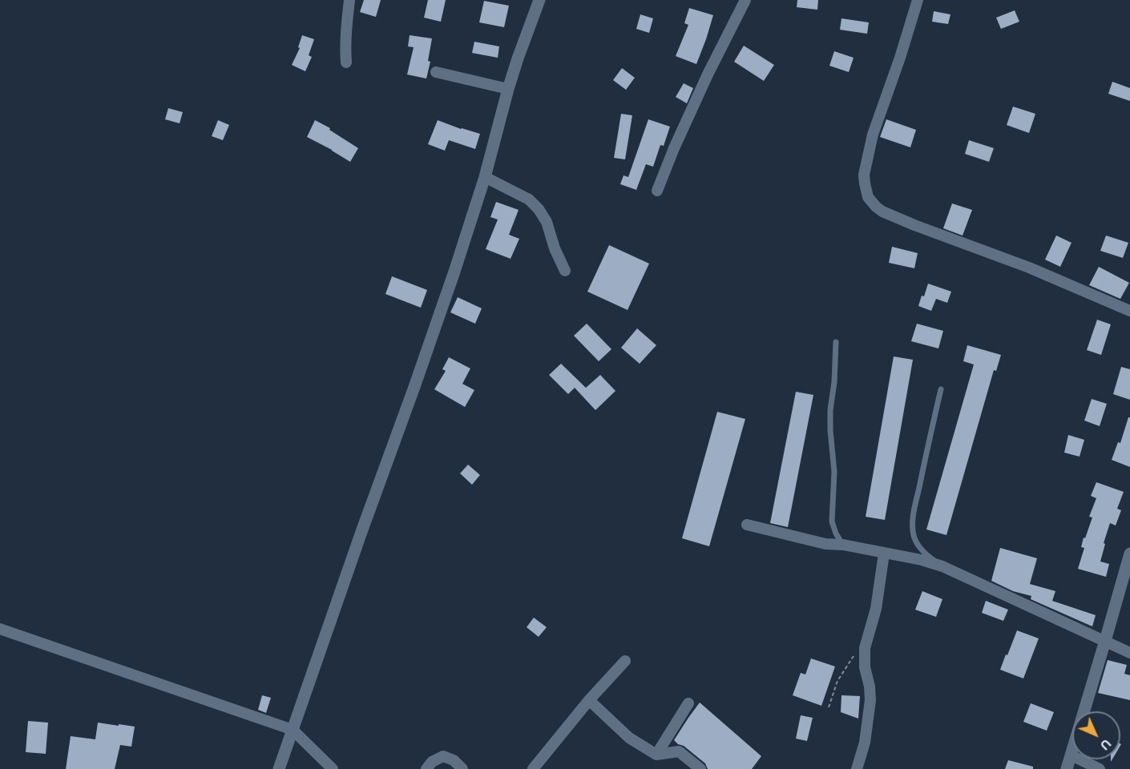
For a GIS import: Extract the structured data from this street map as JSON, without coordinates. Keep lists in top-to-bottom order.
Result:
{
  "north": "bottom right"
}
